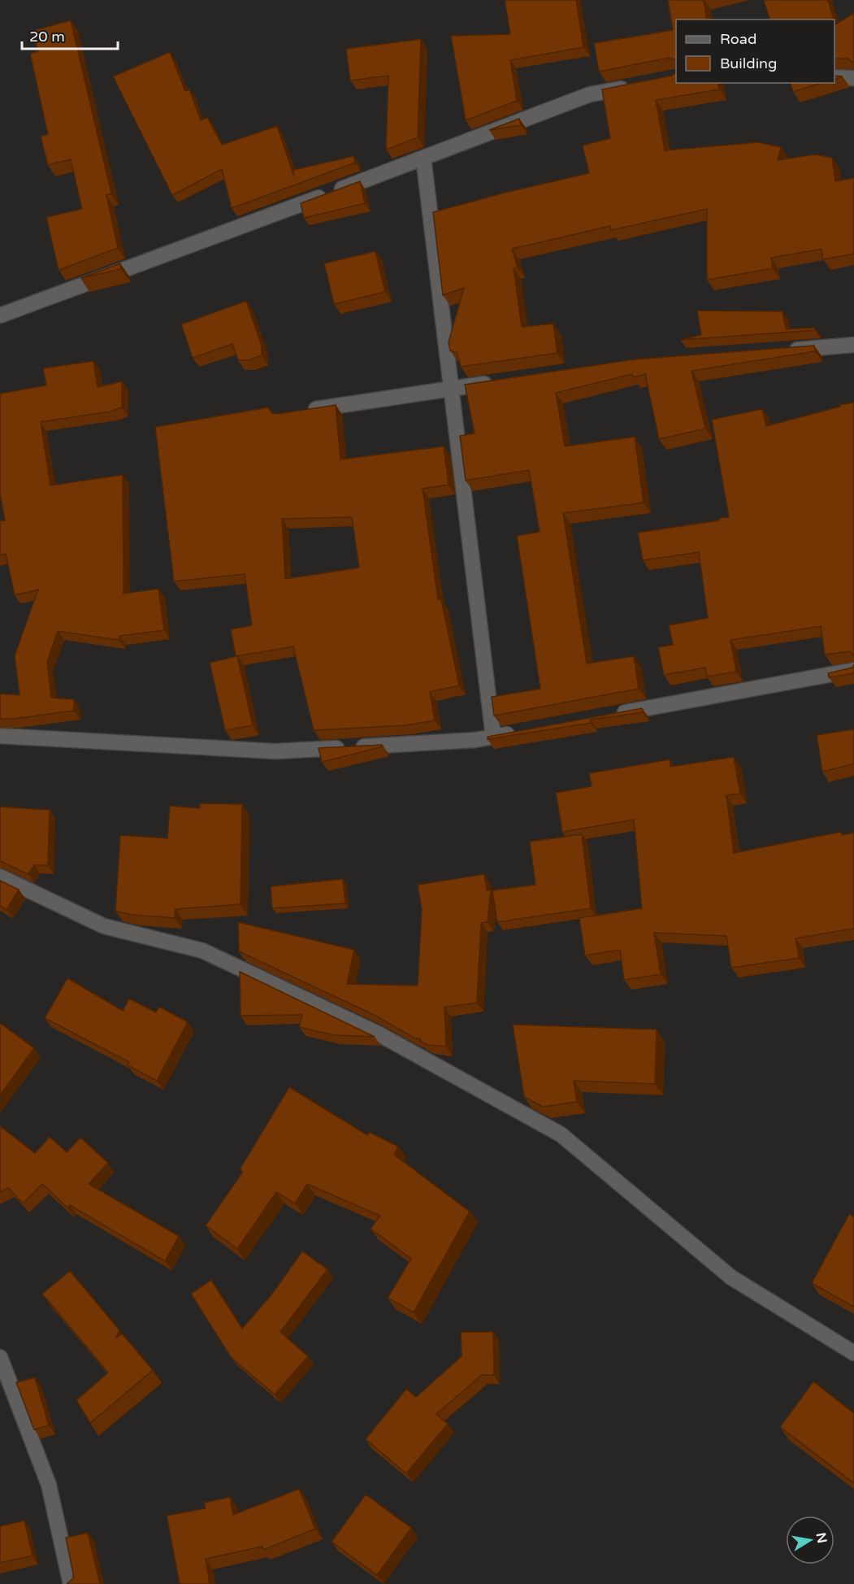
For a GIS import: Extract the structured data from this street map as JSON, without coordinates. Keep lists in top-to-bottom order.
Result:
{
  "legend": ["Road", "Building"],
  "scale_bar": "20 m",
  "north": "right"
}
